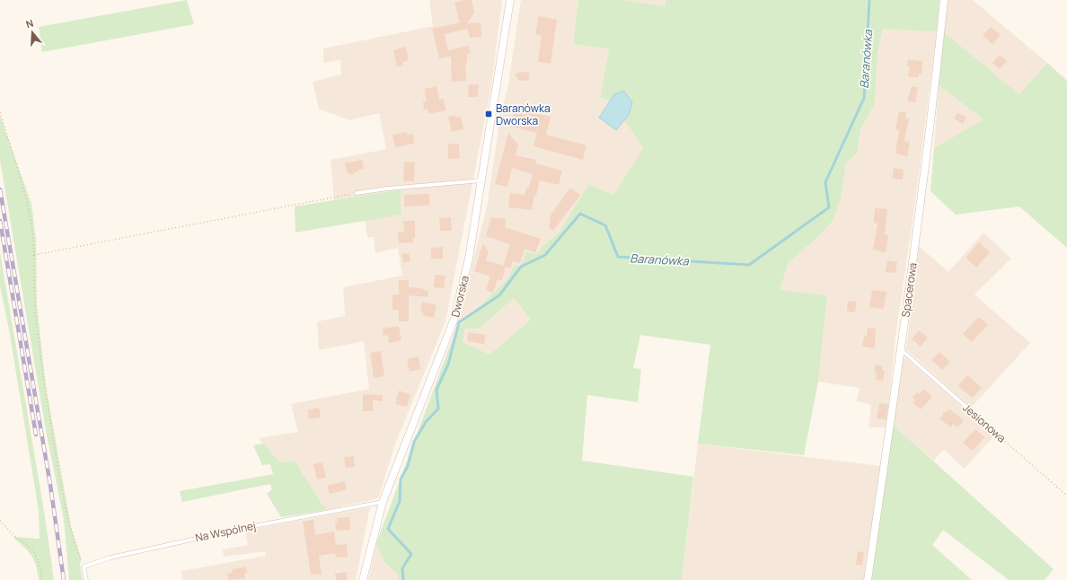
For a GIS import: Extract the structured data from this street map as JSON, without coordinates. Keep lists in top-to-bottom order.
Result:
{
  "streets": {
    "street": ["Spacerowa", "Dworska"],
    "lane": ["Jesionowa", "Na Wspólnej"]
  },
  "crossings": [
    ["Spacerowa", "Jesionowa"],
    ["Dworska", "Na Wspólnej"]
  ],
  "water": ["Baranówka"],
  "places": {
    "transit": ["Baranówka Dworska"]
  },
  "north": "top"
}
